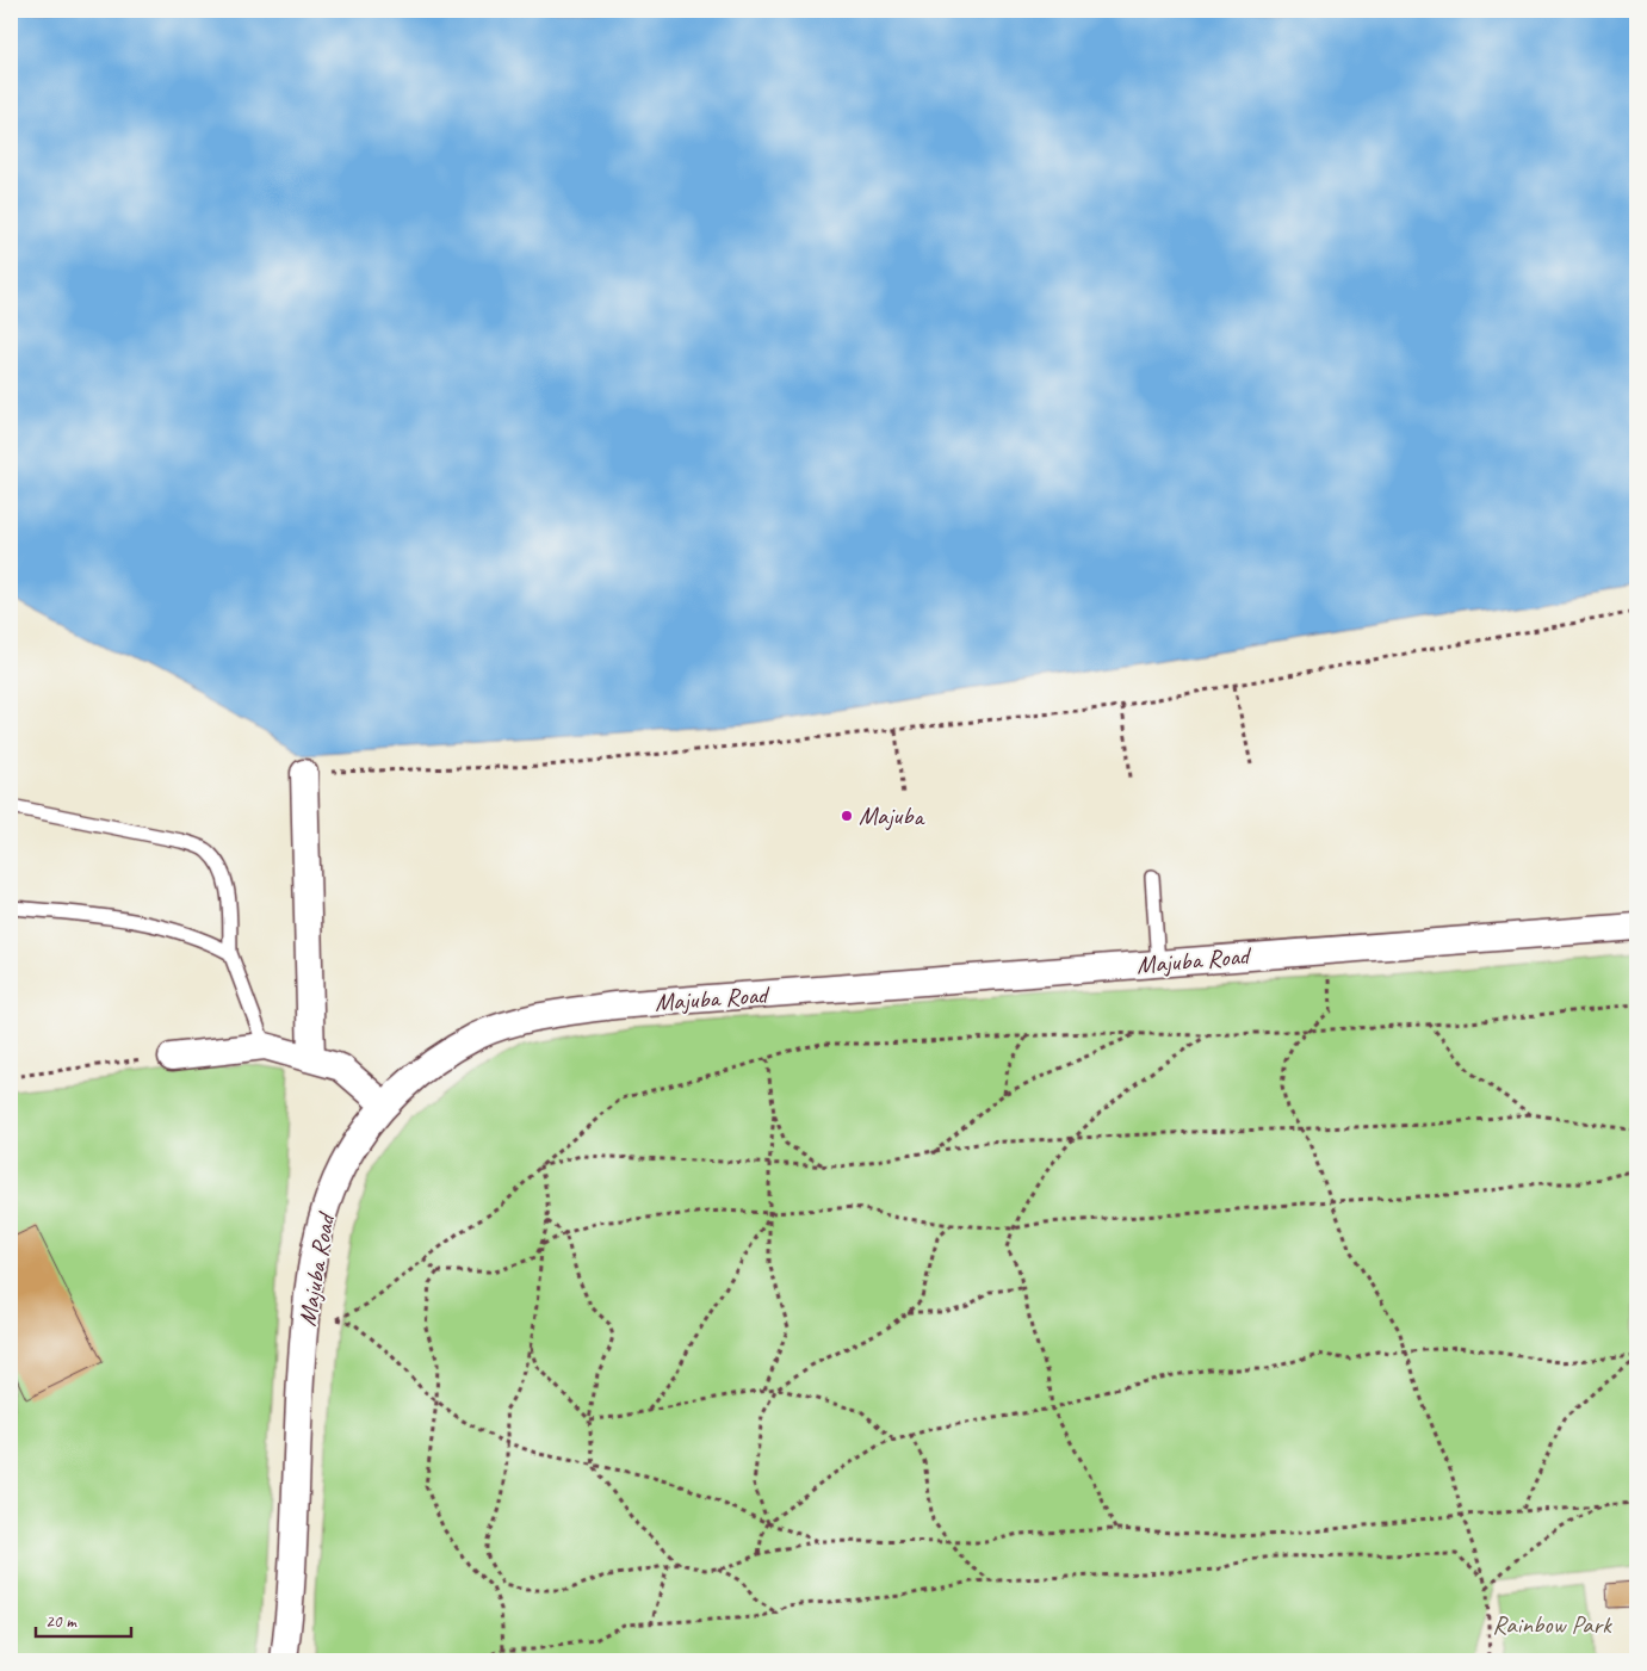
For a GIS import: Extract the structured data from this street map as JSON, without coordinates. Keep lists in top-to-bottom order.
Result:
{
  "streets": {
    "street": ["Majuba Road"]
  },
  "parks": ["Rainbow Park"],
  "places": ["Majuba"],
  "scale_bar": "20 m"
}
